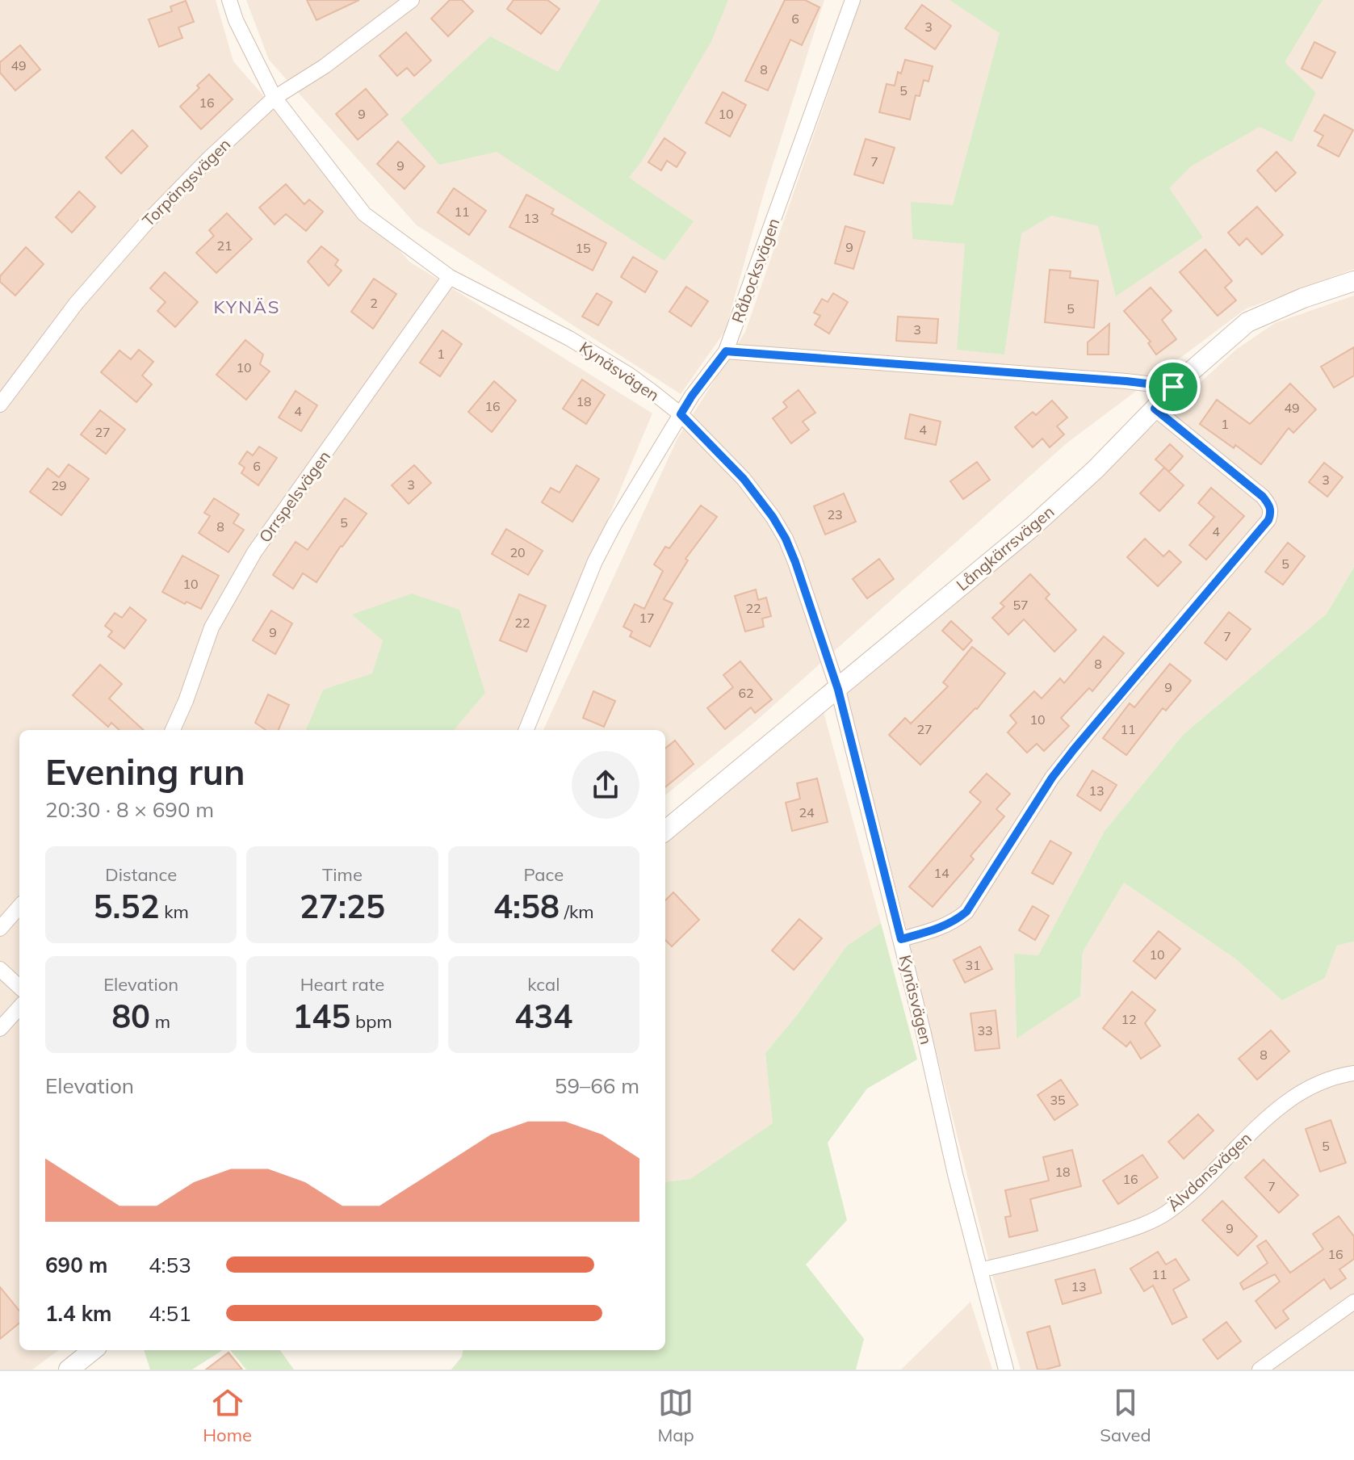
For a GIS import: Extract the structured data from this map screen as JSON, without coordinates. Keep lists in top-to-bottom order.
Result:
{
  "streets": {
    "street": [
      "Torpängsvägen",
      "Råbocksvägen",
      "Kynäsvägen",
      "Orrspelsvägen",
      "Långkärrsvägen",
      "Älvdansvägen"
    ]
  },
  "crossings": [
    ["Torpängsvägen", "Kynäsvägen"],
    ["Råbocksvägen", "Kynäsvägen"],
    ["Kynäsvägen", "Orrspelsvägen"],
    ["Kynäsvägen", "Långkärrsvägen"],
    ["Kynäsvägen", "Älvdansvägen"]
  ],
  "districts": ["KYNÄS"],
  "house_numbers": [
    "6",
    "3",
    "49",
    "8",
    "5",
    "16",
    "9",
    "10",
    "7",
    "9",
    "11",
    "13",
    "21",
    "9",
    "15",
    "2",
    "5",
    "3",
    "1",
    "10",
    "18",
    "16",
    "49",
    "4",
    "1",
    "4",
    "27",
    "6",
    "3",
    "3",
    "29",
    "23",
    "5",
    "8",
    "4",
    "20",
    "5",
    "10",
    "57",
    "22",
    "17",
    "22",
    "9",
    "7",
    "8",
    "9",
    "62",
    "10",
    "27",
    "11",
    "13",
    "24",
    "14",
    "10",
    "31",
    "12",
    "33",
    "8",
    "35",
    "5",
    "18",
    "16",
    "7",
    "9",
    "16",
    "11",
    "13"
  ],
  "page": {
    "heading": ["Evening run", "20:30 · 8 × 690 m"],
    "stats": [
      ["Distance", "5.52 km"],
      ["Time", "27:25"],
      ["Pace", "4:58 /km"],
      ["Elevation", "80 m"],
      ["Heart rate", "145 bpm"],
      ["kcal", "434"]
    ],
    "chart": ["Elevation", "59–66 m"],
    "list": [
      {
        "name": "690 m",
        "note": "4:53"
      },
      {
        "name": "1.4 km",
        "note": "4:51"
      }
    ],
    "tabs": ["Home", "Map", "Saved"]
  }
}
